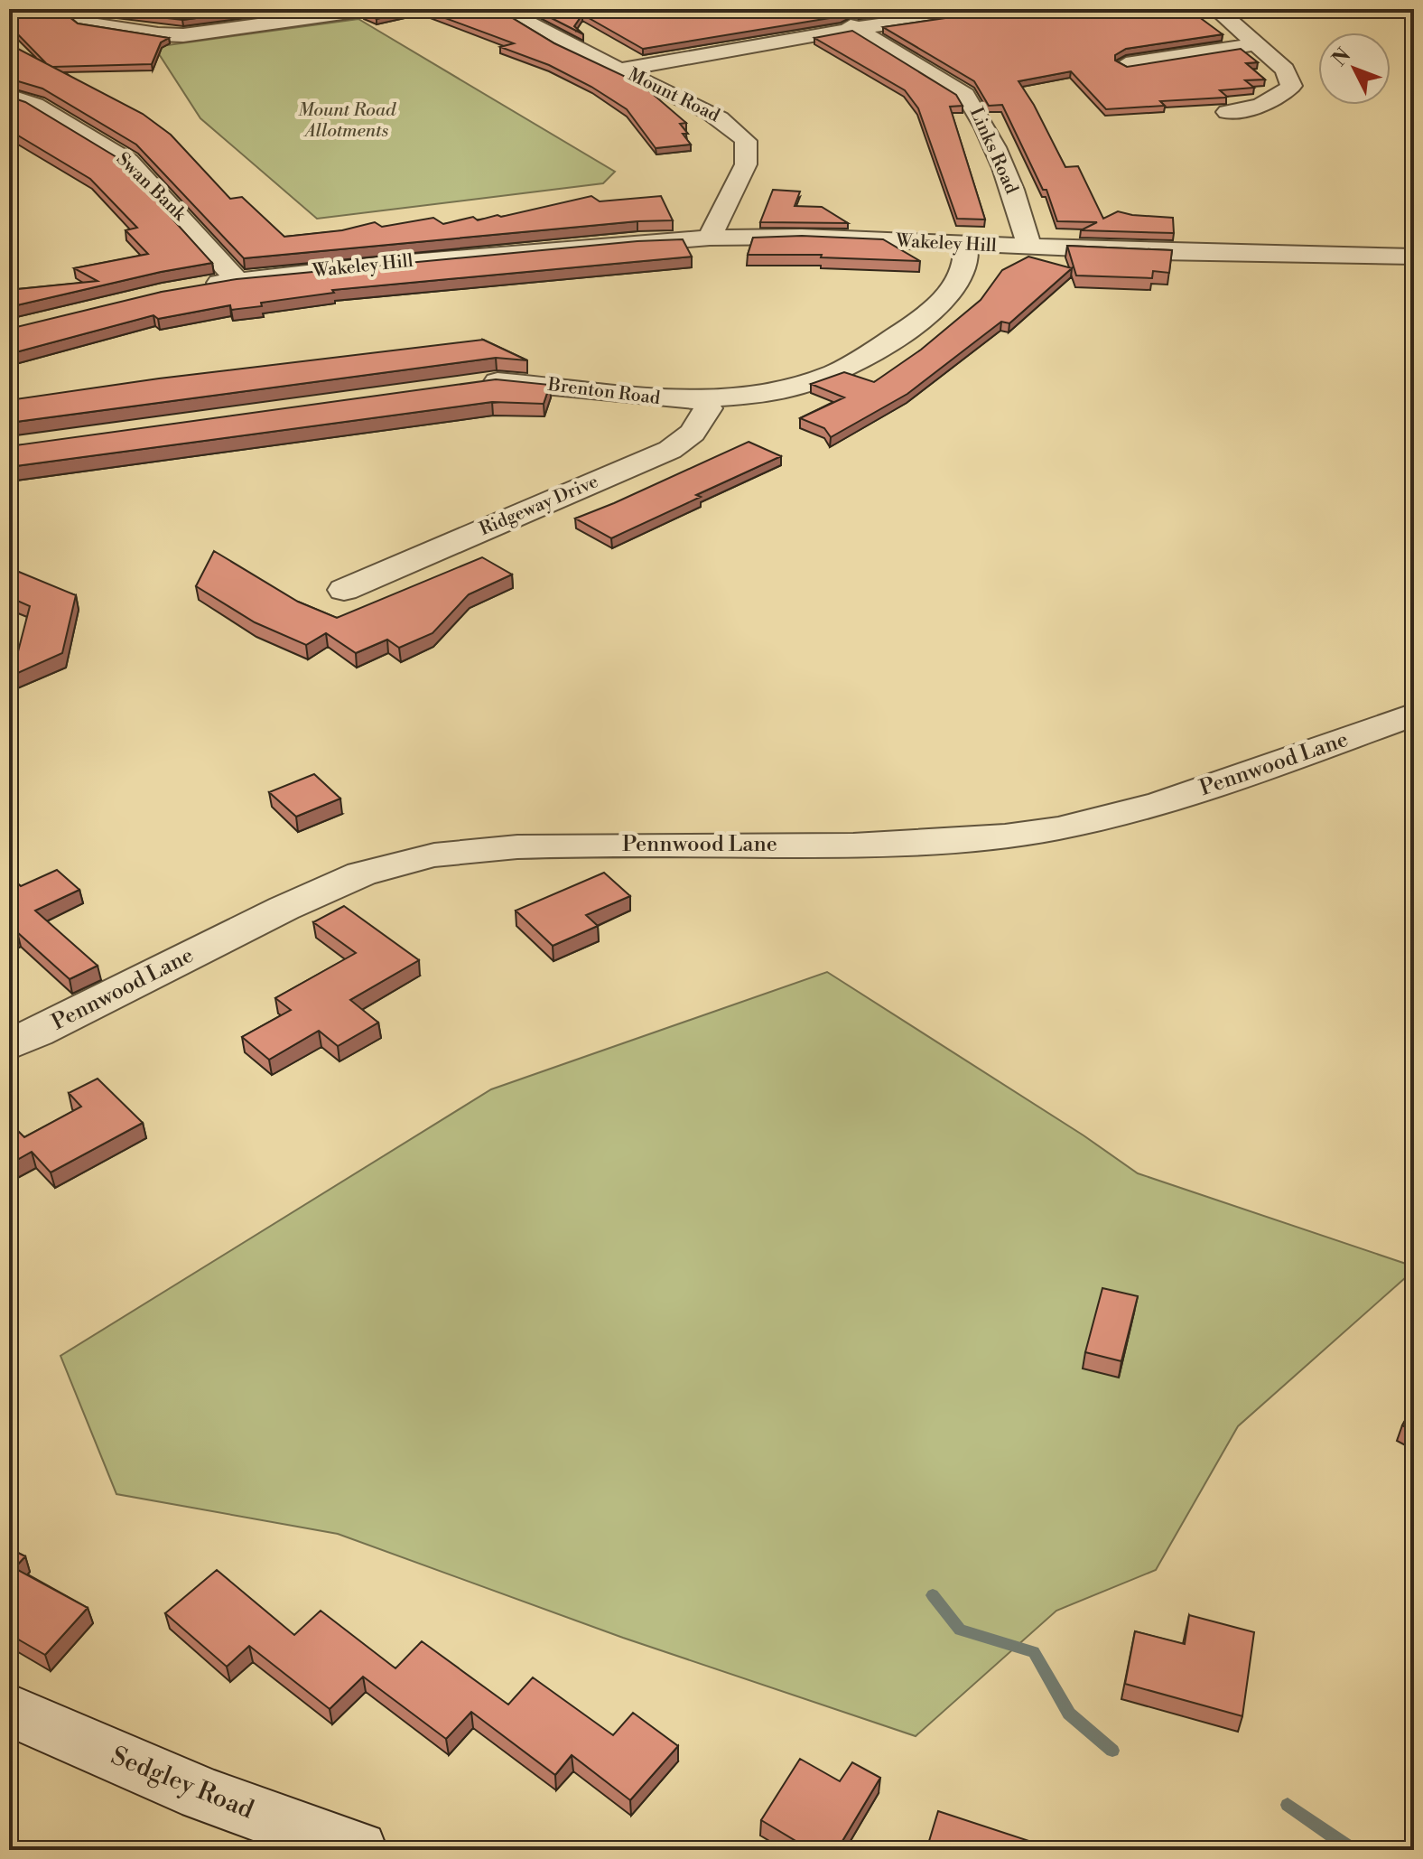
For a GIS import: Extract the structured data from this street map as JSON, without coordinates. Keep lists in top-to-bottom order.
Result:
{
  "streets": {
    "street": [
      "Mount Road",
      "Links Road",
      "Swan Bank",
      "Wakeley Hill",
      "Brenton Road",
      "Ridgeway Drive",
      "Pennwood Lane",
      "Sedgley Road"
    ]
  },
  "crossings": [
    ["Mount Road", "Wakeley Hill"],
    ["Links Road", "Wakeley Hill"],
    ["Swan Bank", "Wakeley Hill"],
    ["Wakeley Hill", "Brenton Road"],
    ["Brenton Road", "Ridgeway Drive"]
  ],
  "parks": ["Mount Road Allotments"],
  "north": "top left"
}
